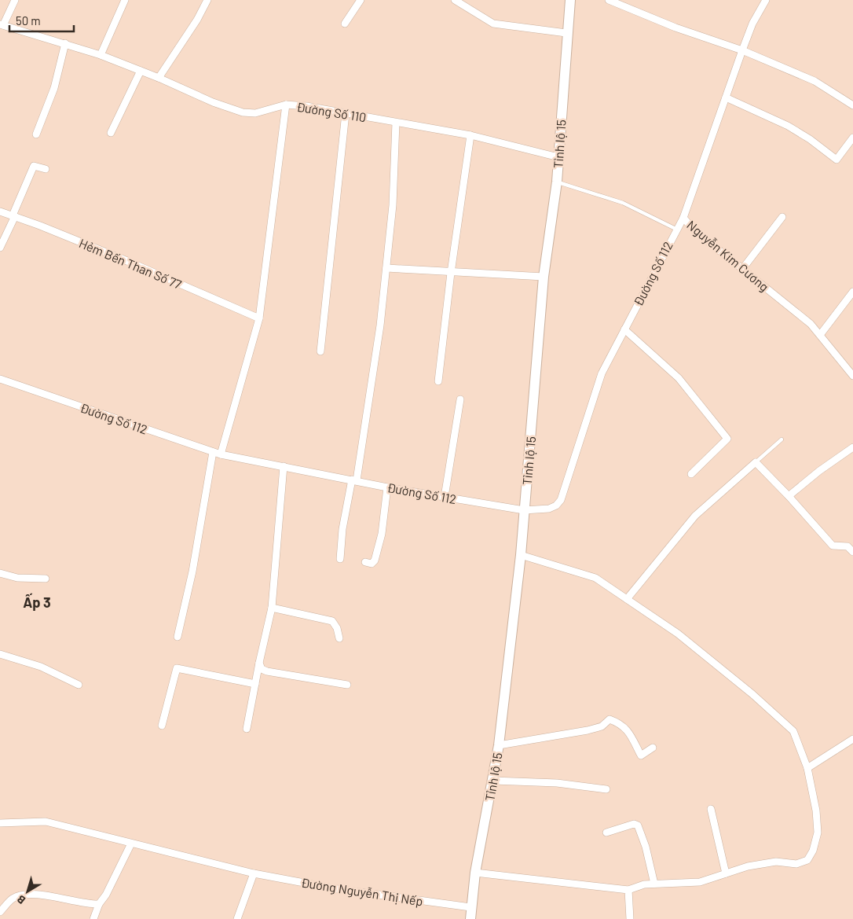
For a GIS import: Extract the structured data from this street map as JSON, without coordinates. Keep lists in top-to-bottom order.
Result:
{
  "streets": {
    "main road": ["Tỉnh lộ 15"],
    "street": [
      "Đường Số 110",
      "Nguyễn Kim Cương",
      "Hẻm Bến Than Số 77",
      "Đường Số 112",
      "Đường Nguyễn Thị Nếp"
    ]
  },
  "crossings": [
    ["Đường Số 110", "Tỉnh lộ 15"],
    ["Tỉnh lộ 15", "Đường Số 112"],
    ["Tỉnh lộ 15", "Đường Nguyễn Thị Nếp"],
    ["Nguyễn Kim Cương", "Đường Số 112"]
  ],
  "districts": ["Ấp 3"],
  "scale_bar": "50 m",
  "north": "bottom left"
}
